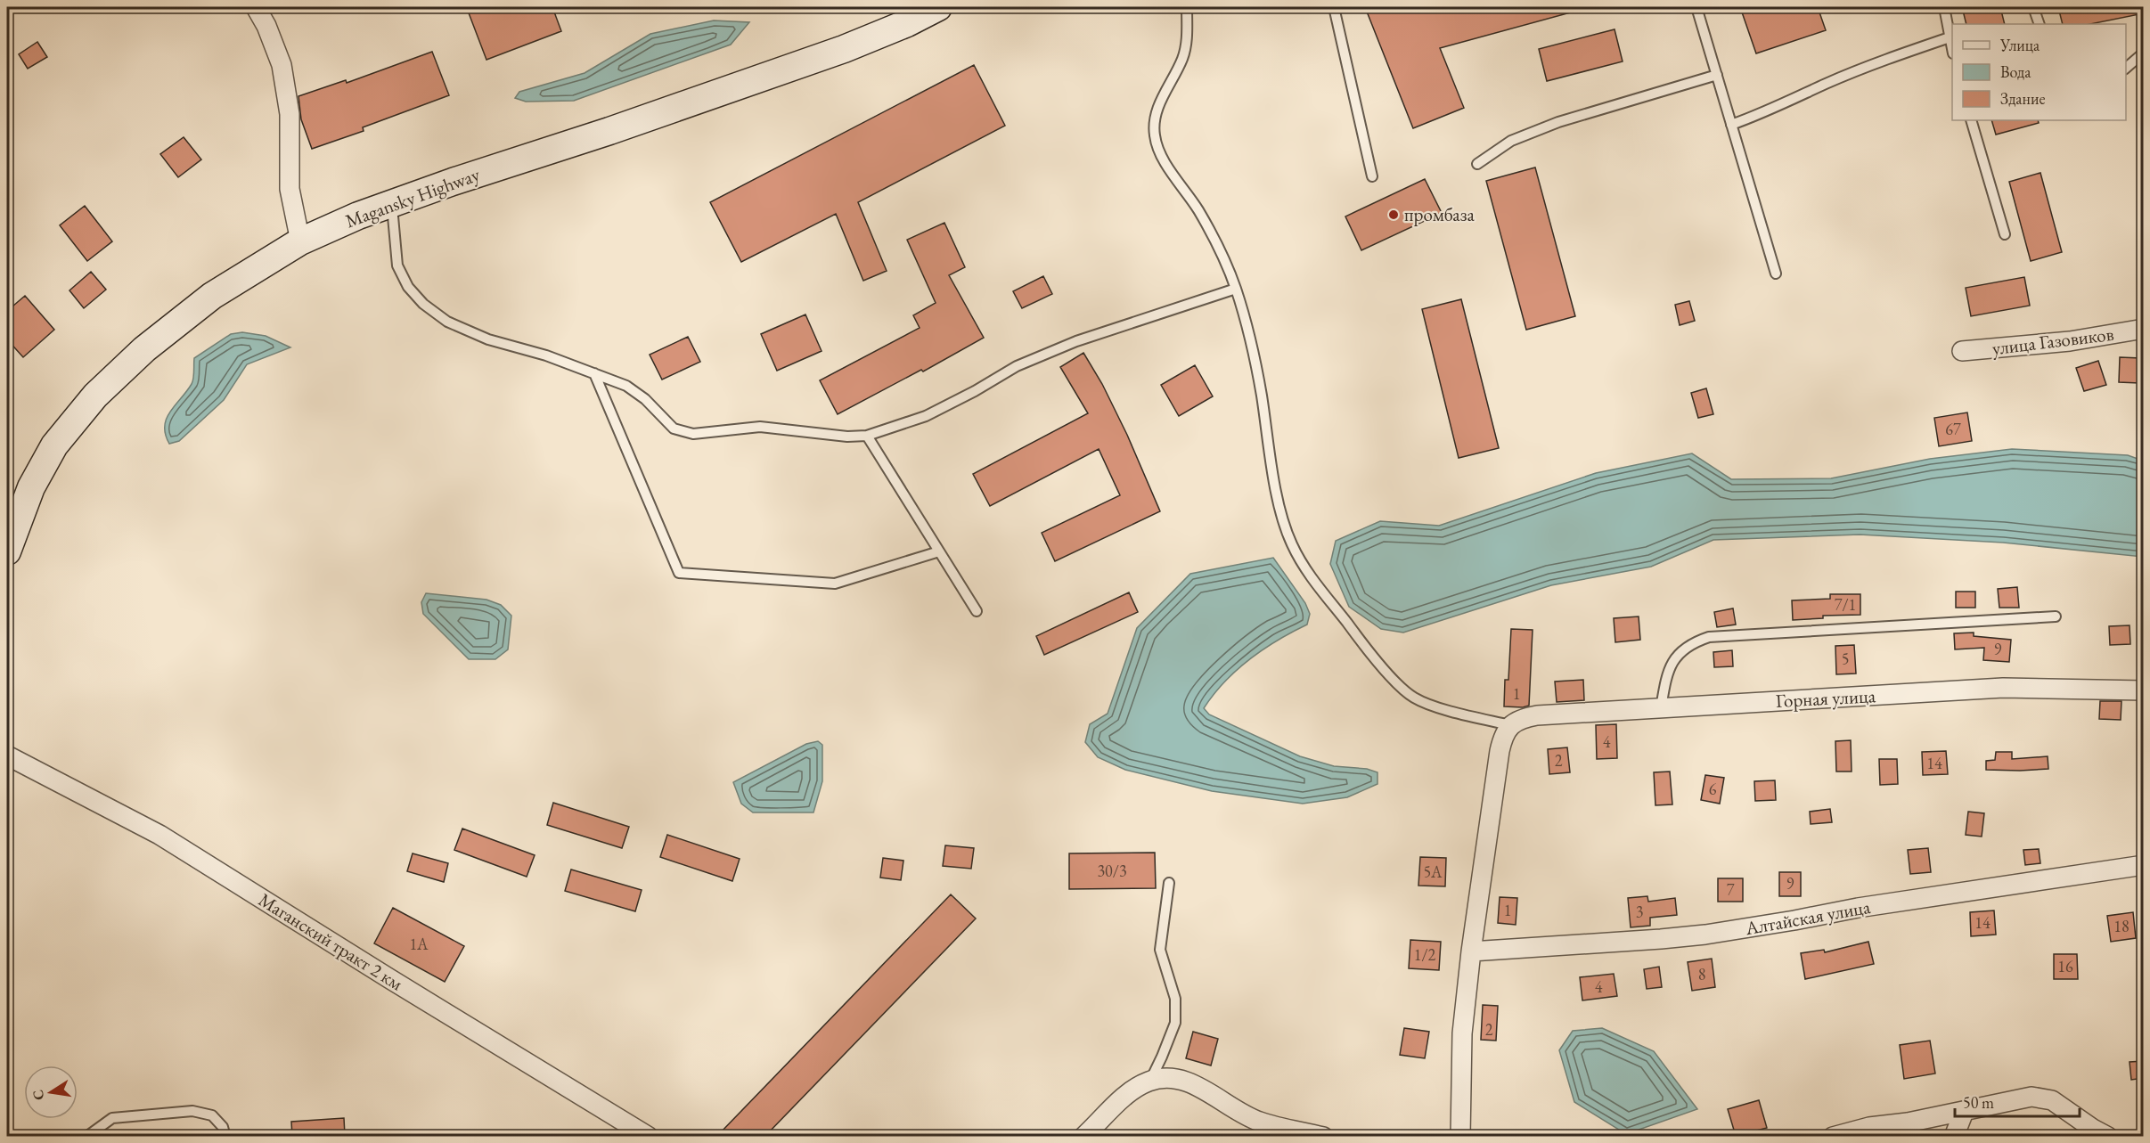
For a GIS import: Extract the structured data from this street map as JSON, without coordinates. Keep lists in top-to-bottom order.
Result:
{
  "streets": {
    "main road": ["Magansky Highway"],
    "street": [
      "улица Газовиков",
      "Горная улица",
      "Алтайская улица",
      "Маганский тракт 2 км"
    ]
  },
  "places": ["промбаза"],
  "house_numbers": [
    "67",
    "7/1",
    "9",
    "5",
    "1",
    "4",
    "2",
    "14",
    "6",
    "30/3",
    "5А",
    "9",
    "7",
    "1",
    "3",
    "14",
    "18",
    "1А",
    "1/2",
    "16",
    "8",
    "4",
    "2"
  ],
  "legend": ["Улица", "Вода", "Здание"],
  "scale_bar": "50 m",
  "north": "left"
}
